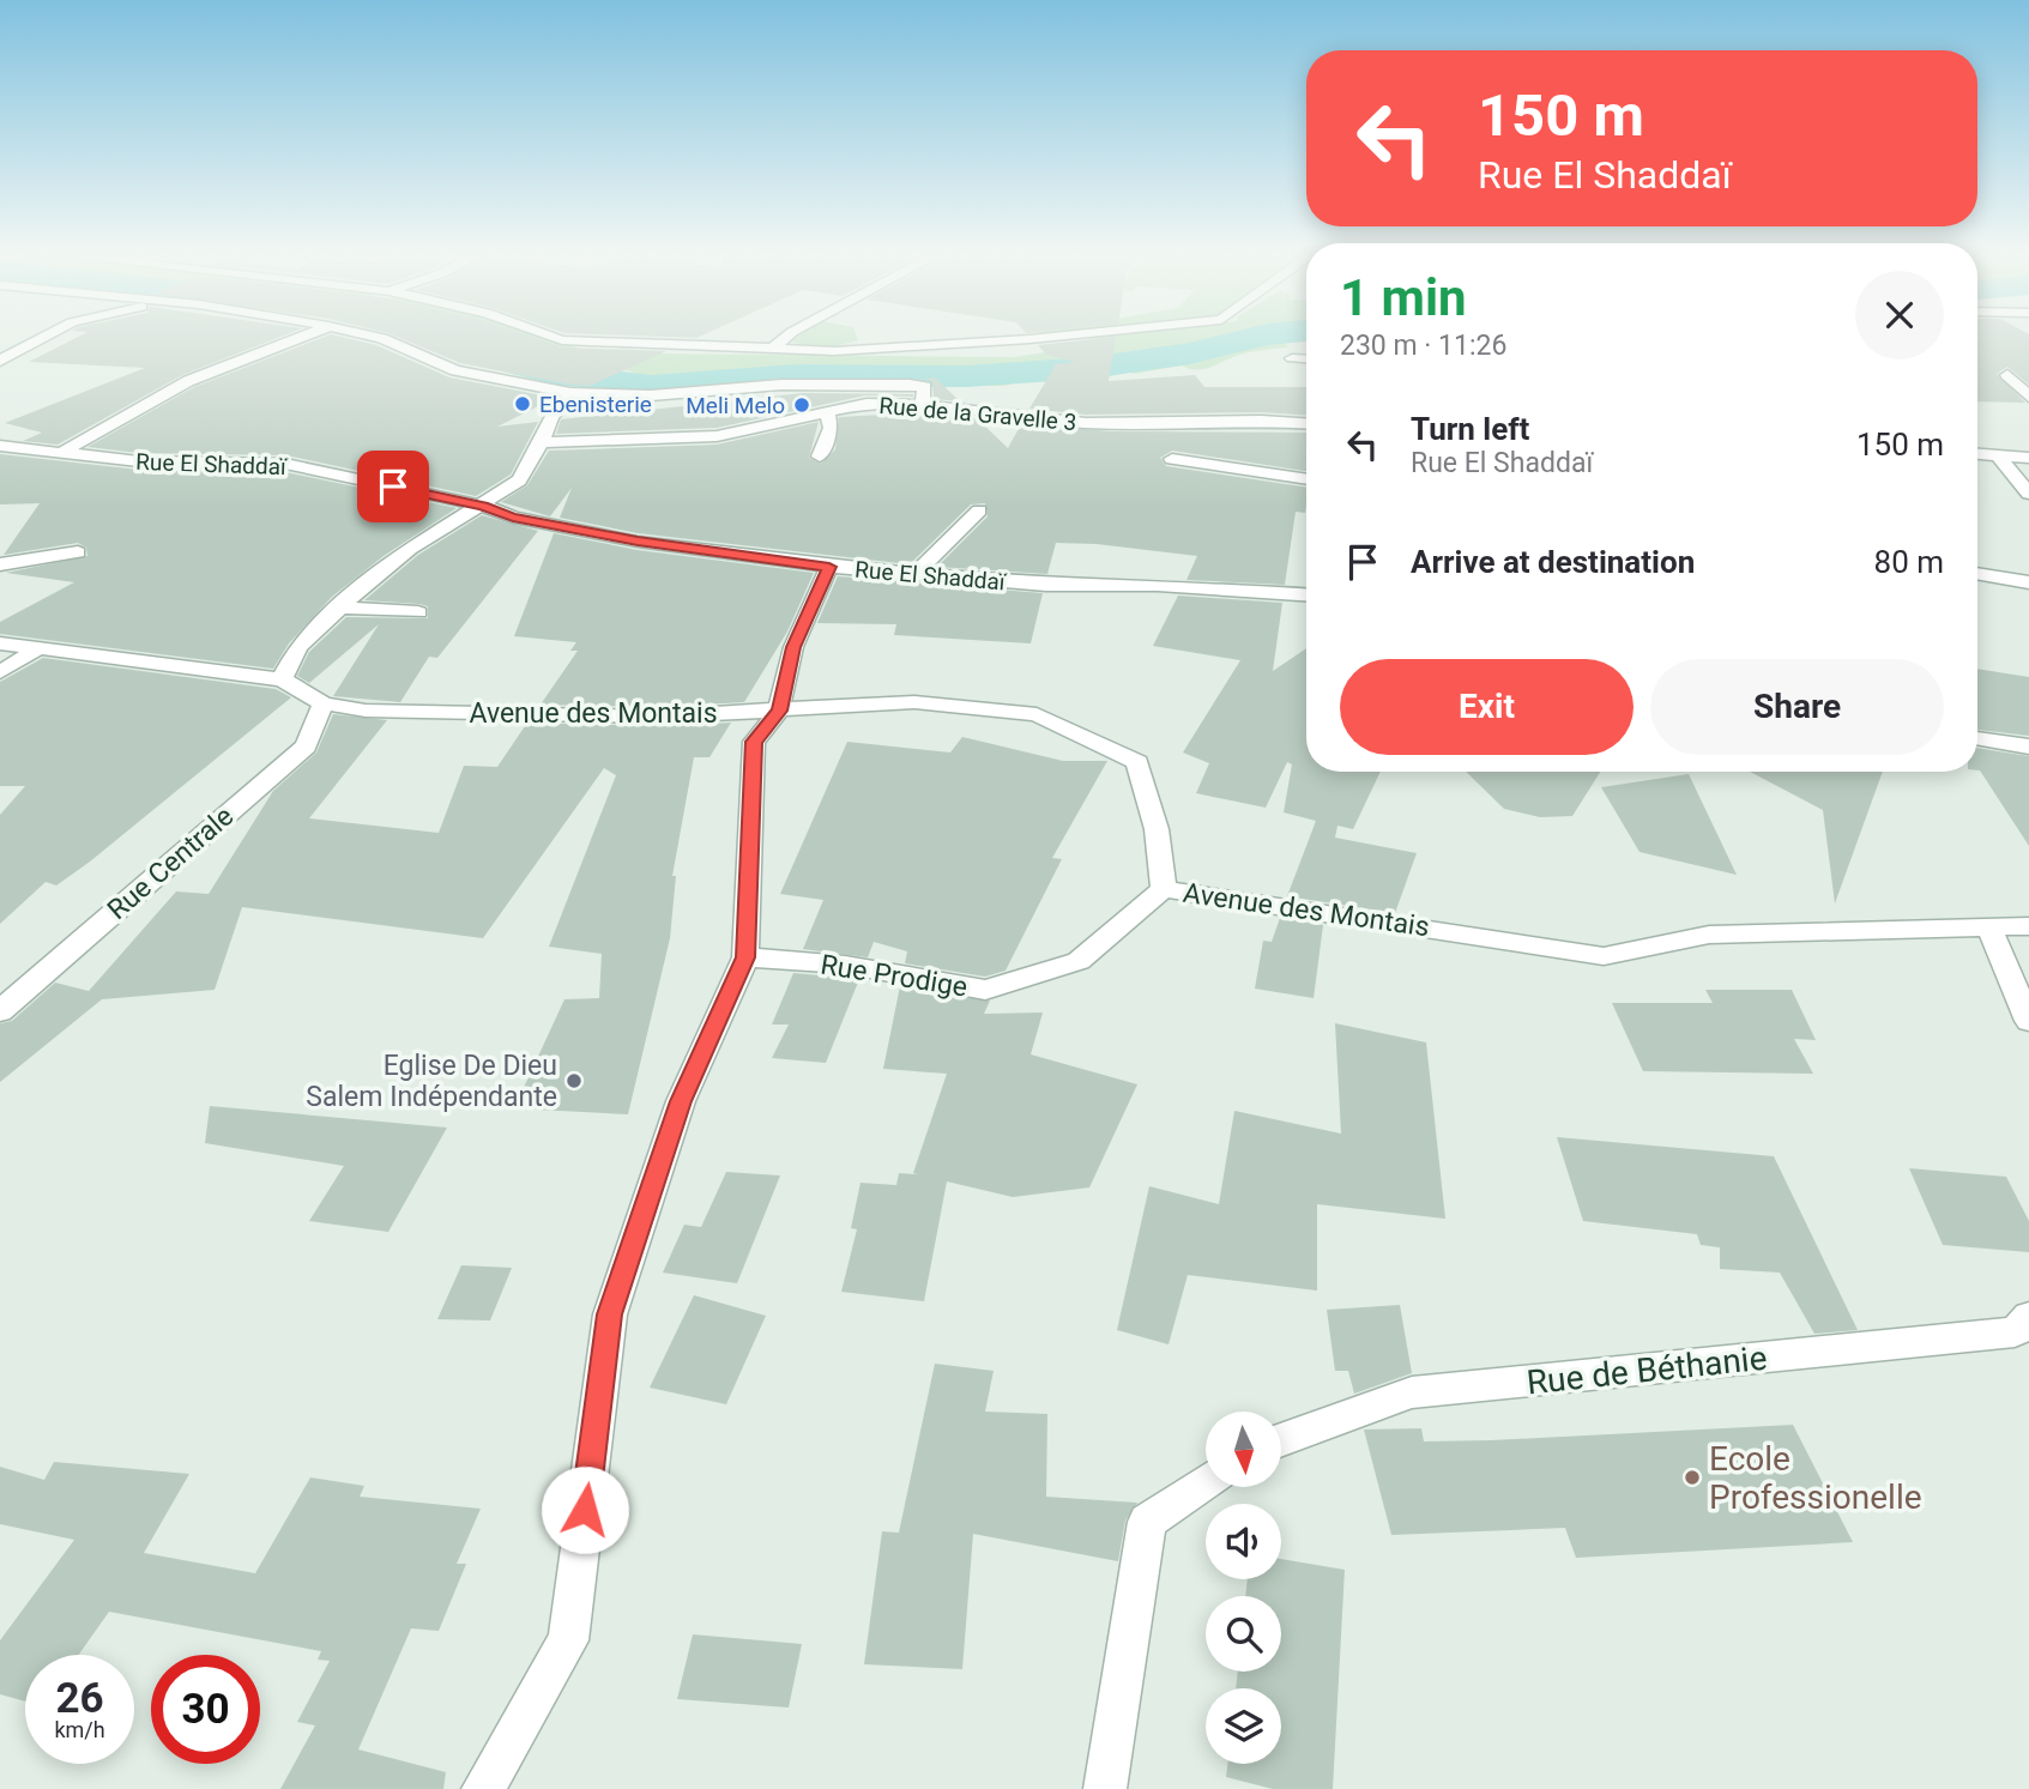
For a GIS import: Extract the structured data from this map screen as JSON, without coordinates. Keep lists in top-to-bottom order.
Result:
{
  "streets": {
    "street": [
      "Rue de la Gravelle 3",
      "Rue El Shaddaï",
      "Avenue des Montais",
      "Rue Centrale",
      "Rue Prodige",
      "Rue de Béthanie"
    ]
  },
  "crossings": [
    ["Avenue des Montais", "Rue Centrale"],
    ["Avenue des Montais", "Rue Prodige"]
  ],
  "places": [
    "Ebenisterie",
    "Meli Melo",
    "Eglise De Dieu Salem Indépendante",
    "Ecole Professionelle"
  ],
  "north": "bottom",
  "page": {
    "turn": ["150 m", "Rue El Shaddaï"],
    "heading": ["1 min", "230 m · 11:26"],
    "list": [
      {
        "name": "Turn left",
        "note": "Rue El Shaddaï",
        "value": "150 m"
      },
      {
        "name": "Arrive at destination",
        "value": "80 m"
      }
    ],
    "buttons": ["Exit", "Share"],
    "speed": "26 km/h",
    "limit": "30"
  }
}
